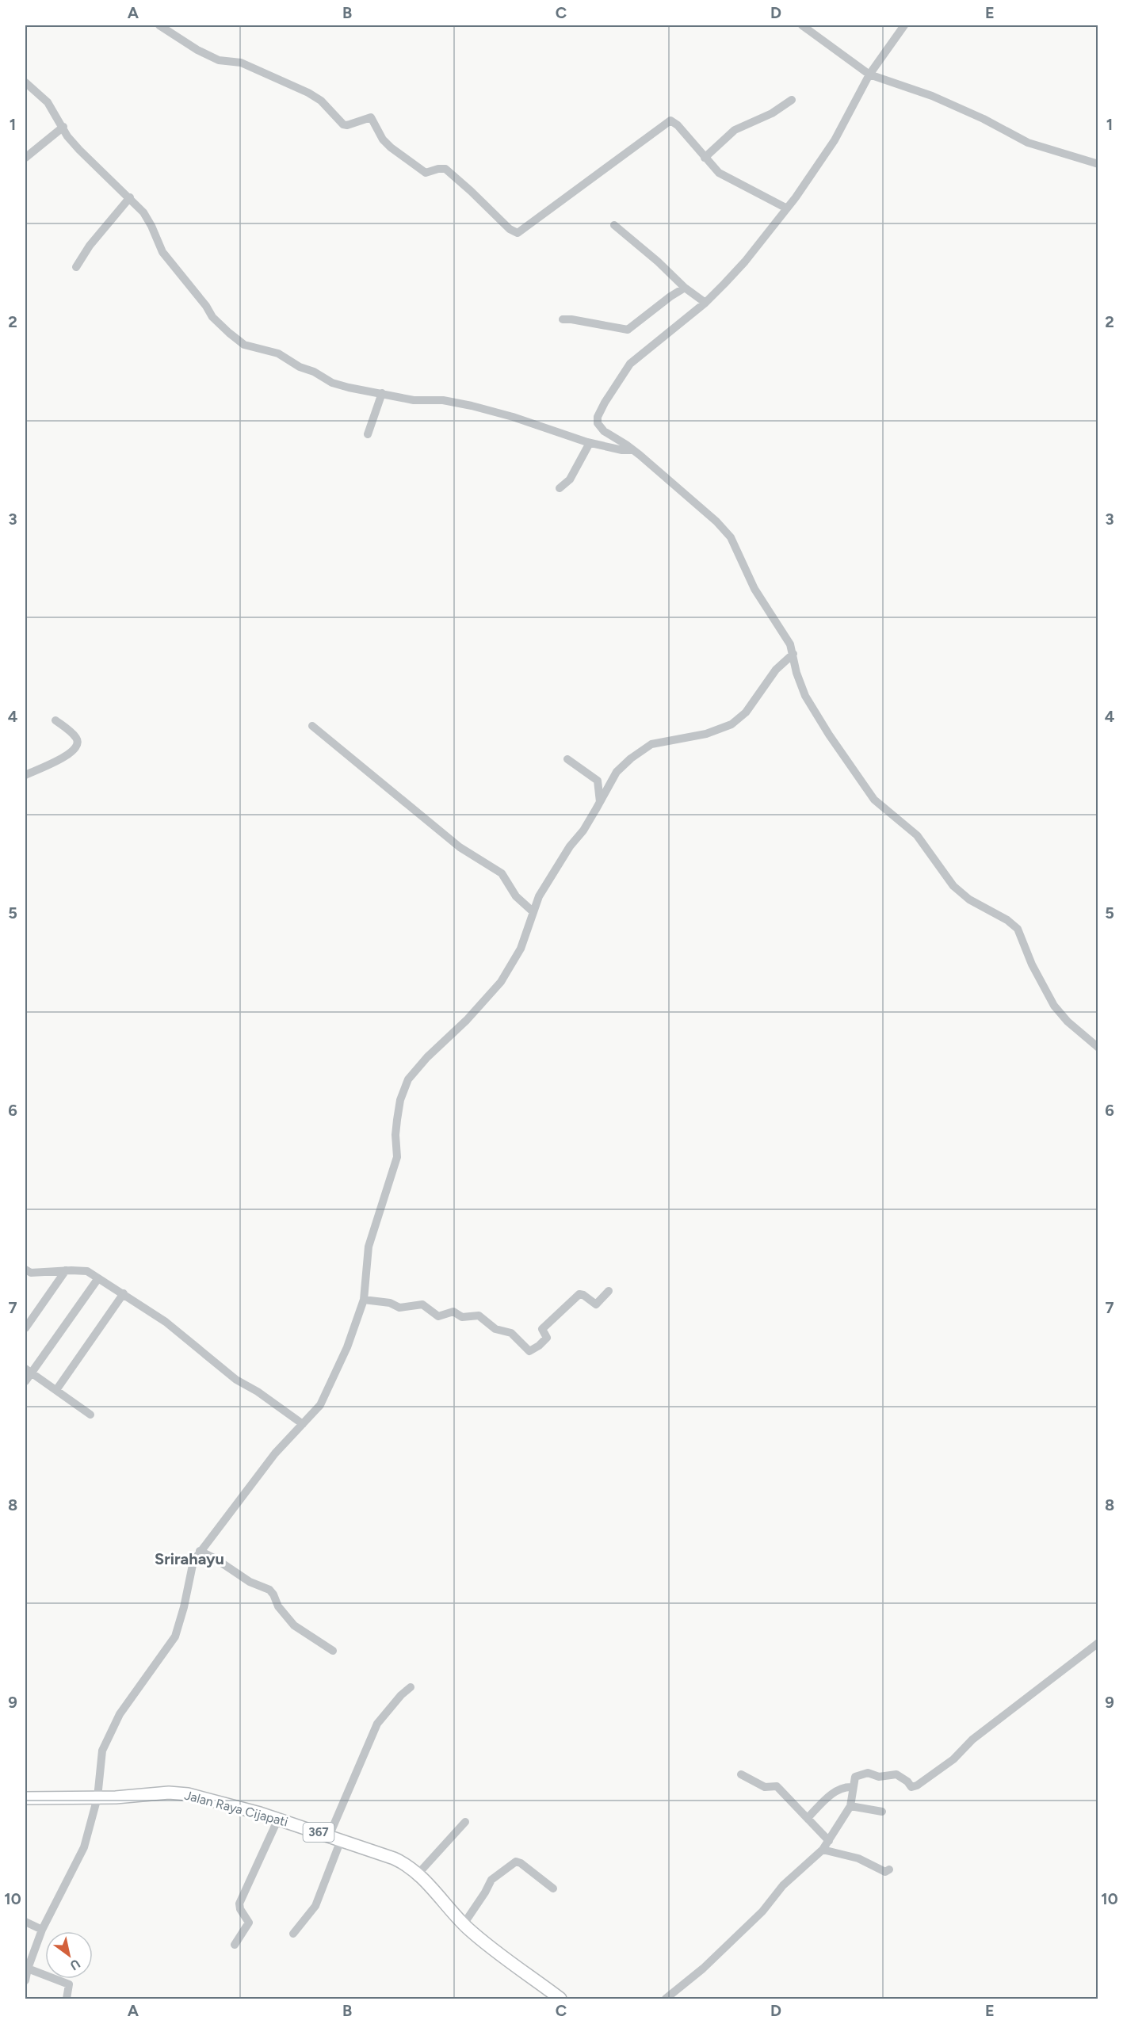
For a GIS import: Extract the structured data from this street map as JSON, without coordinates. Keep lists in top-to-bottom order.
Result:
{
  "streets": {
    "main road": ["Jalan Raya Cijapati", "367"]
  },
  "districts": ["Srirahayu"],
  "north": "bottom right",
  "grid": {
    "columns": [
      "A",
      "B",
      "C",
      "D",
      "E"
    ],
    "rows": [
      "1",
      "2",
      "3",
      "4",
      "5",
      "6",
      "7",
      "8",
      "9",
      "10"
    ]
  }
}
